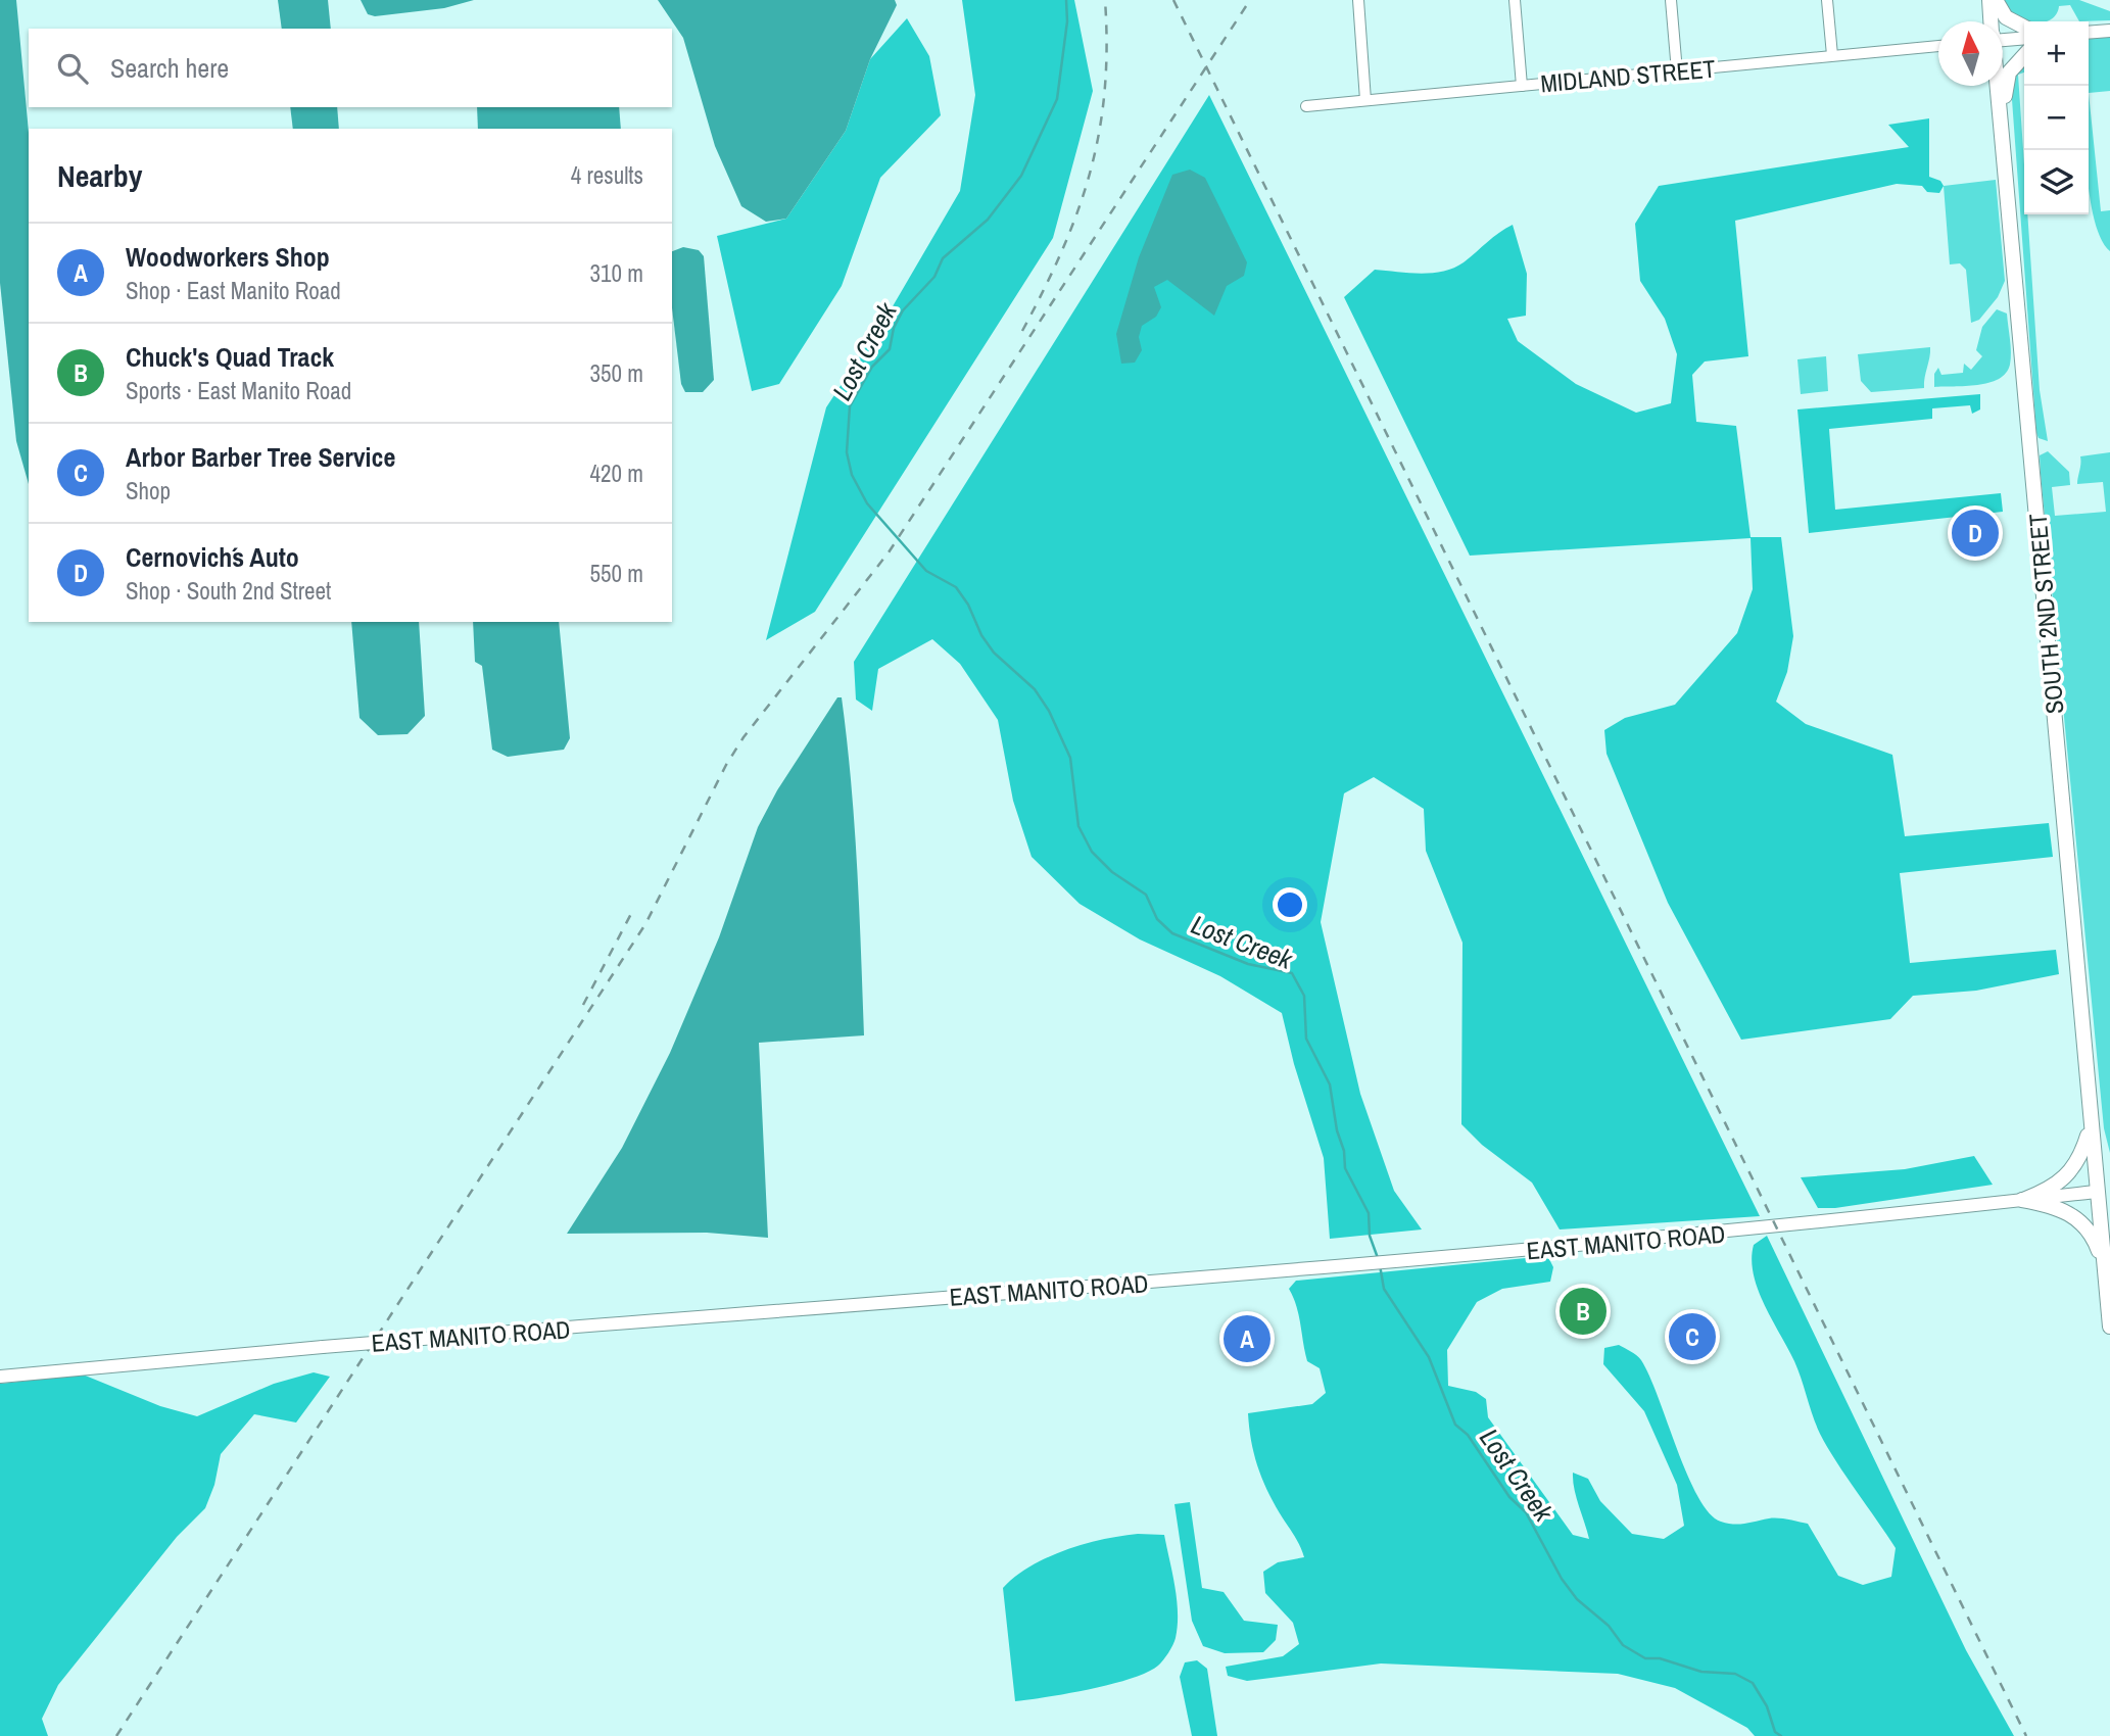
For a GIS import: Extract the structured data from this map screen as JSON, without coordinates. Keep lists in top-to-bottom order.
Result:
{
  "streets": {
    "main road": ["SOUTH 2ND STREET"],
    "street": ["MIDLAND STREET", "EAST MANITO ROAD"]
  },
  "crossings": [
    ["SOUTH 2ND STREET", "EAST MANITO ROAD"]
  ],
  "water": ["Lost Creek"],
  "north": "top",
  "page": {
    "map_buttons": ["+", "−"],
    "search": "Search here",
    "heading": ["Nearby", "4 results"],
    "list": [
      {
        "mark": "A",
        "name": "Woodworkers Shop",
        "note": "Shop · East Manito Road",
        "value": "310 m"
      },
      {
        "mark": "B",
        "name": "Chuck's Quad Track",
        "note": "Sports · East Manito Road",
        "value": "350 m"
      },
      {
        "mark": "C",
        "name": "Arbor Barber Tree Service",
        "note": "Shop",
        "value": "420 m"
      },
      {
        "mark": "D",
        "name": "Cernovich´s Auto",
        "note": "Shop · South 2nd Street",
        "value": "550 m"
      }
    ],
    "pins": [
      "D",
      "B",
      "C",
      "A"
    ]
  }
}
